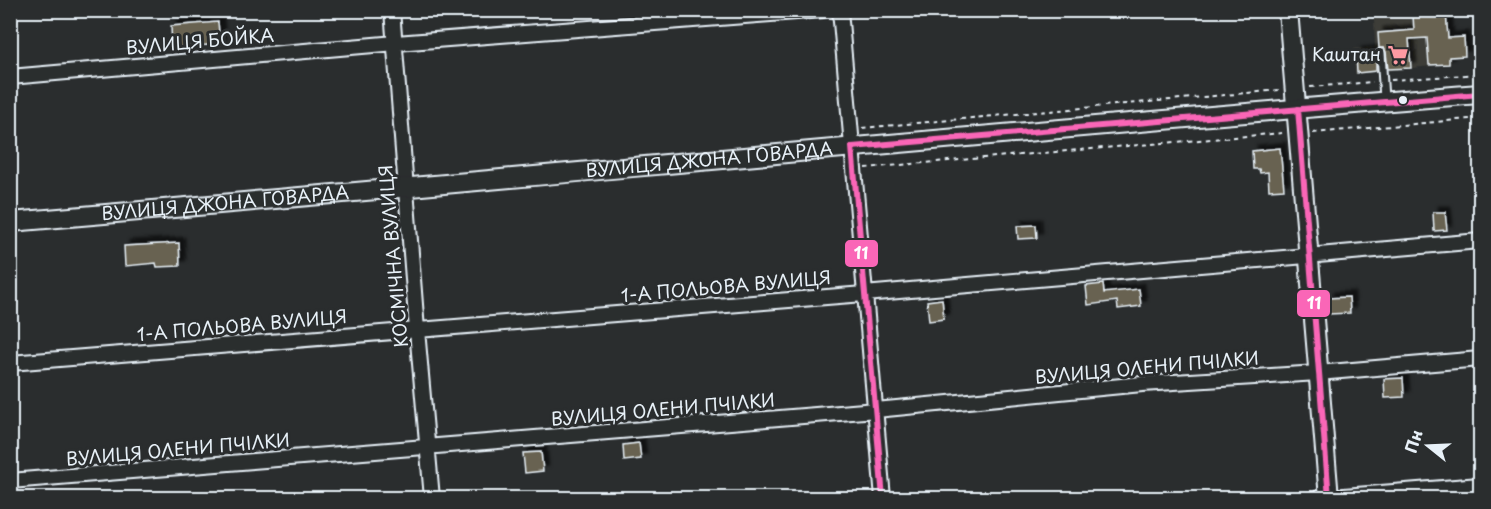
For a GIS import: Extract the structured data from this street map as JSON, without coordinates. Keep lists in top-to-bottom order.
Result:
{
  "streets": {
    "street": [
      "ВУЛИЦЯ БОЙКА",
      "ВУЛИЦЯ ДЖОНА ГОВАРДА",
      "КОСМІЧНА ВУЛИЦЯ",
      "1-А ПОЛЬОВА ВУЛИЦЯ",
      "ВУЛИЦЯ ОЛЕНИ ПЧІЛКИ"
    ]
  },
  "crossings": [
    ["ВУЛИЦЯ БОЙКА", "КОСМІЧНА ВУЛИЦЯ"],
    ["ВУЛИЦЯ ДЖОНА ГОВАРДА", "КОСМІЧНА ВУЛИЦЯ"],
    ["КОСМІЧНА ВУЛИЦЯ", "1-А ПОЛЬОВА ВУЛИЦЯ"],
    ["КОСМІЧНА ВУЛИЦЯ", "ВУЛИЦЯ ОЛЕНИ ПЧІЛКИ"]
  ],
  "places": {
    "supermarket": ["Каштан"]
  },
  "lines": ["transit line 11"],
  "north": "left"
}
